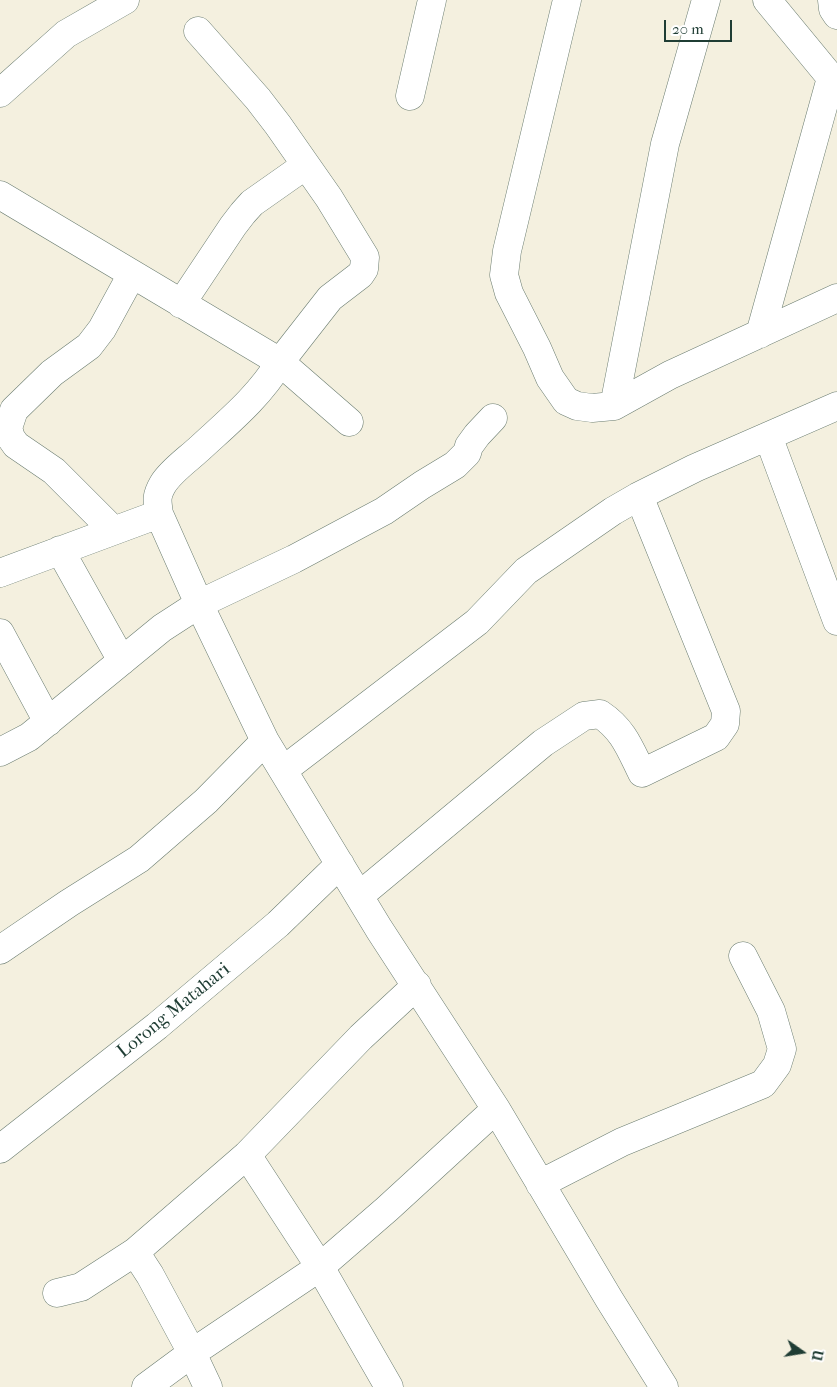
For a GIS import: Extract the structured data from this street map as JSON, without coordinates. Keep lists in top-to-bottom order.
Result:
{
  "streets": {
    "street": ["Lorong Matahari"]
  },
  "scale_bar": "20 m",
  "north": "right"
}
